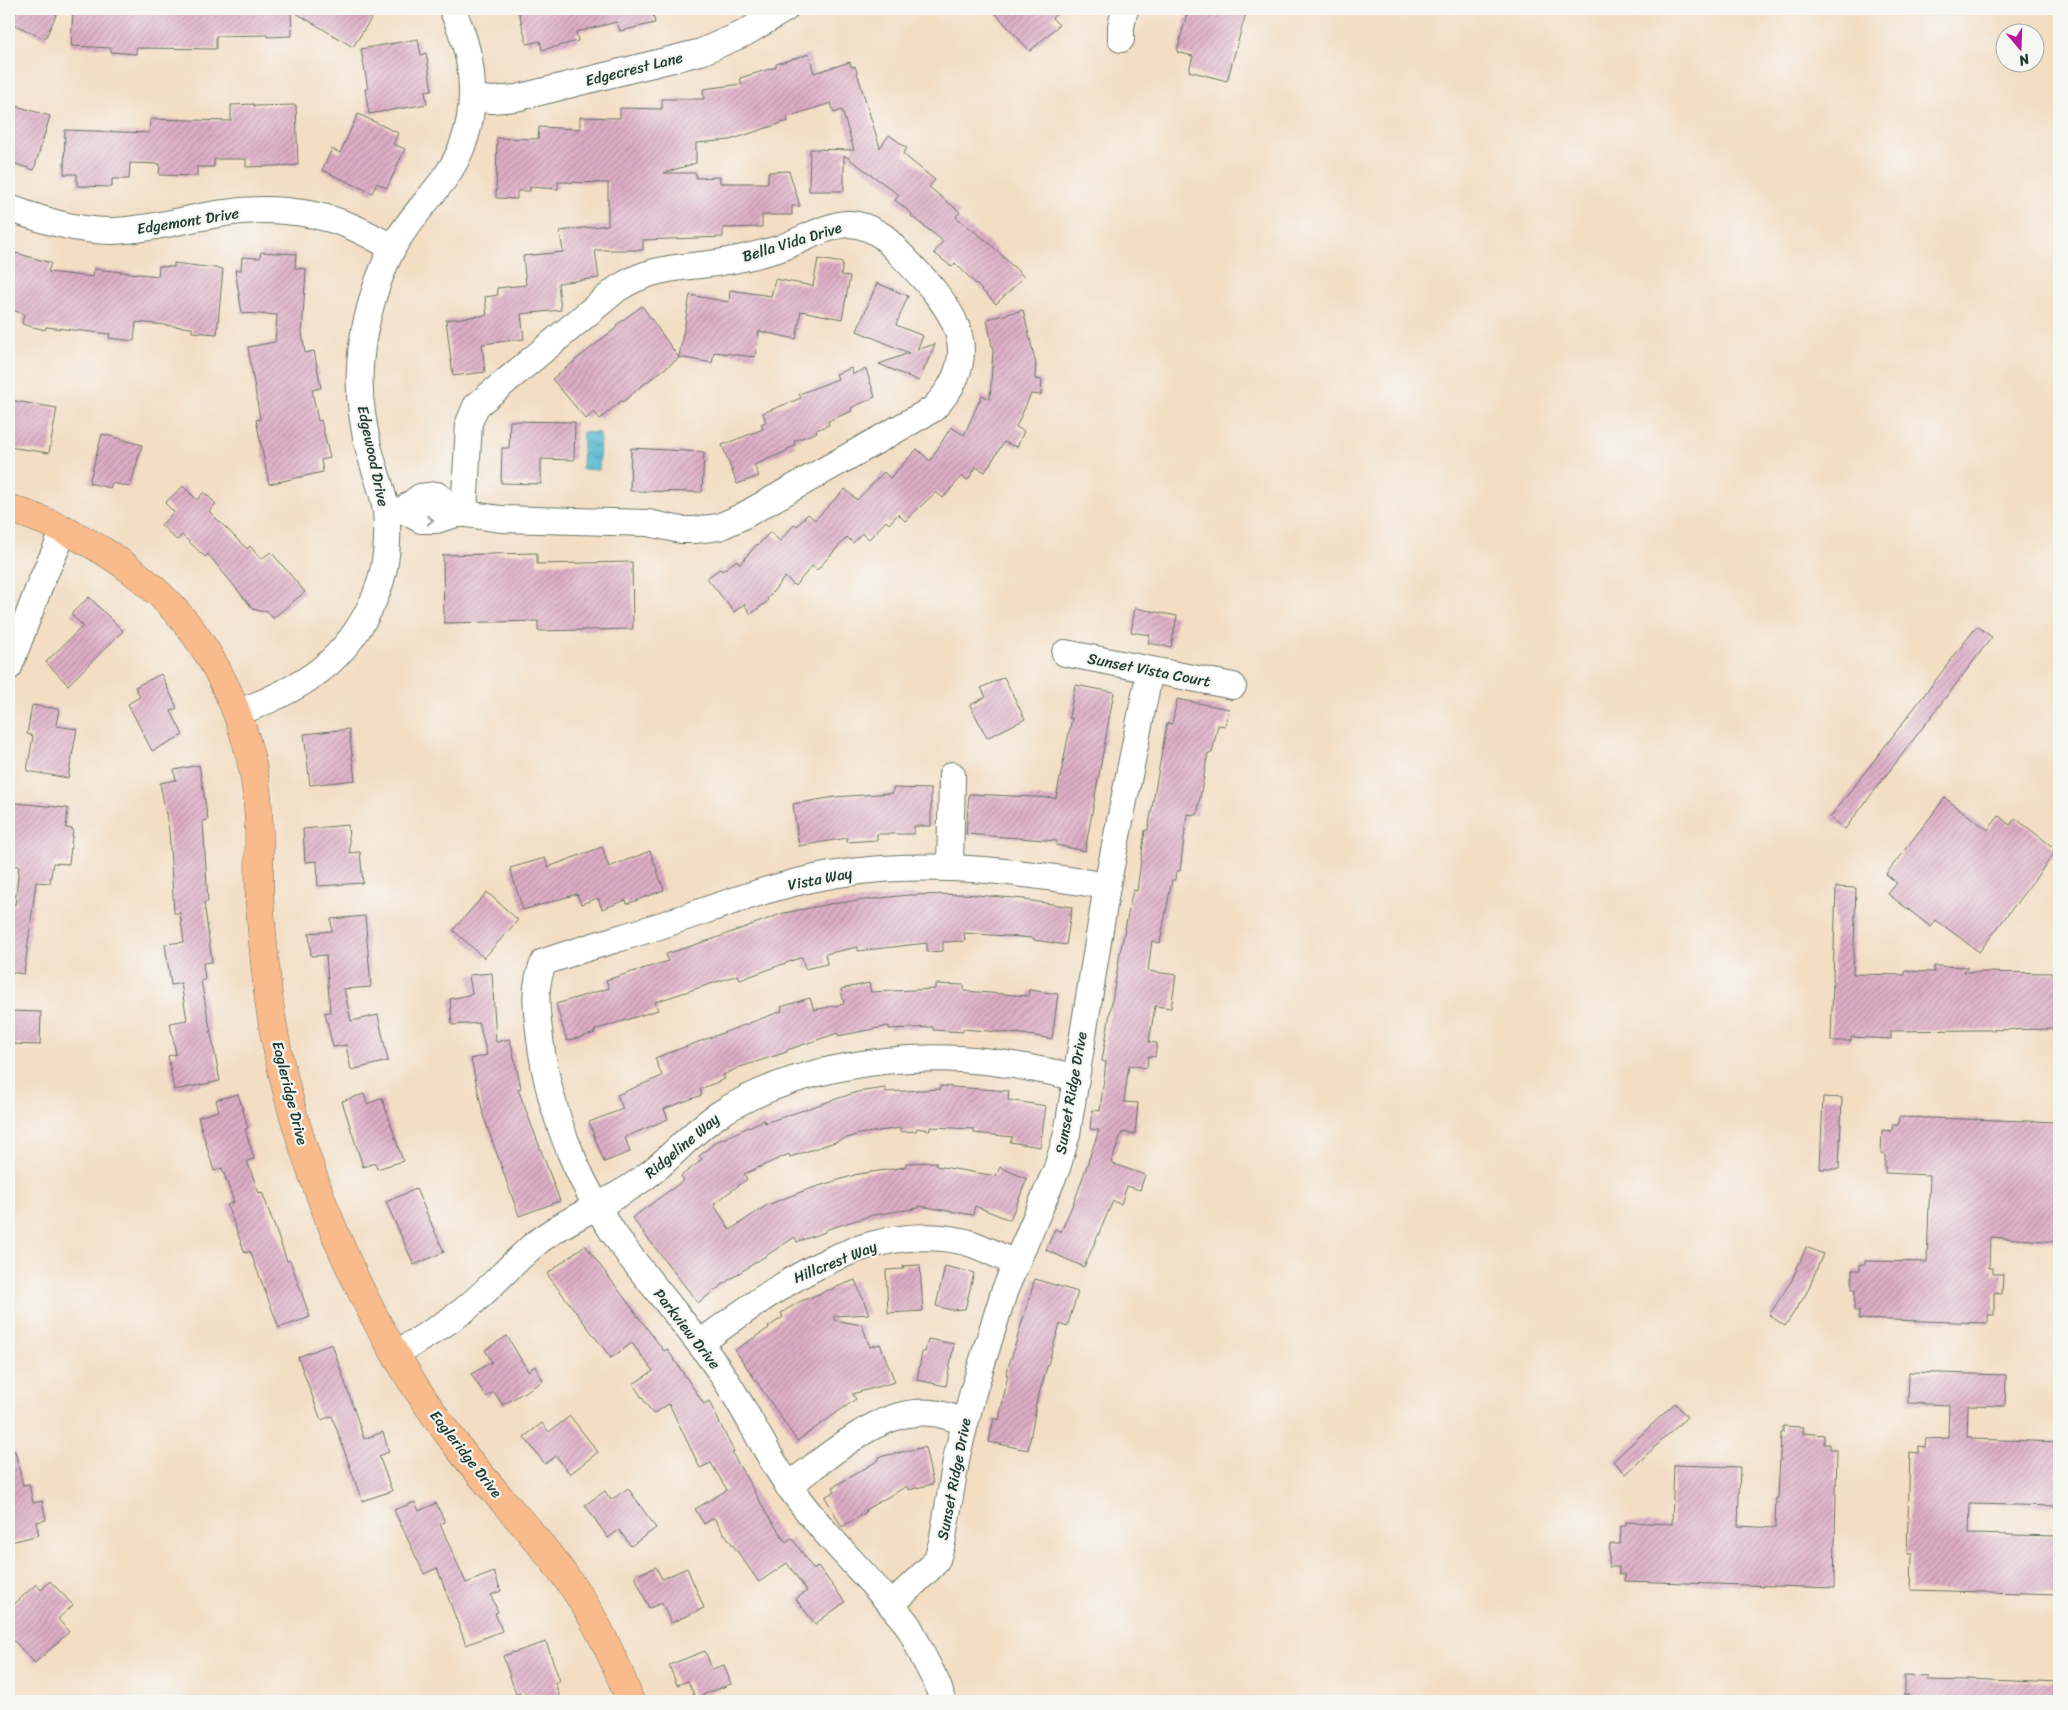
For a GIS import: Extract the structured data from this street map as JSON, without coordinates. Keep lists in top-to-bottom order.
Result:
{
  "streets": {
    "main road": ["Eagleridge Drive"],
    "street": [
      "Edgecrest Lane",
      "Edgemont Drive",
      "Bella Vida Drive",
      "Edgewood Drive",
      "Sunset Vista Court",
      "Vista Way",
      "Sunset Ridge Drive",
      "Ridgeline Way",
      "Hillcrest Way",
      "Parkview Drive"
    ]
  },
  "crossings": [
    ["Edgecrest Lane", "Edgewood Drive"],
    ["Edgemont Drive", "Edgewood Drive"],
    ["Edgewood Drive", "Eagleridge Drive"],
    ["Sunset Vista Court", "Sunset Ridge Drive"],
    ["Vista Way", "Sunset Ridge Drive"],
    ["Vista Way", "Parkview Drive"],
    ["Eagleridge Drive", "Ridgeline Way"],
    ["Sunset Ridge Drive", "Ridgeline Way"],
    ["Sunset Ridge Drive", "Hillcrest Way"],
    ["Sunset Ridge Drive", "Parkview Drive"],
    ["Ridgeline Way", "Parkview Drive"],
    ["Hillcrest Way", "Parkview Drive"]
  ],
  "north": "bottom"
}
